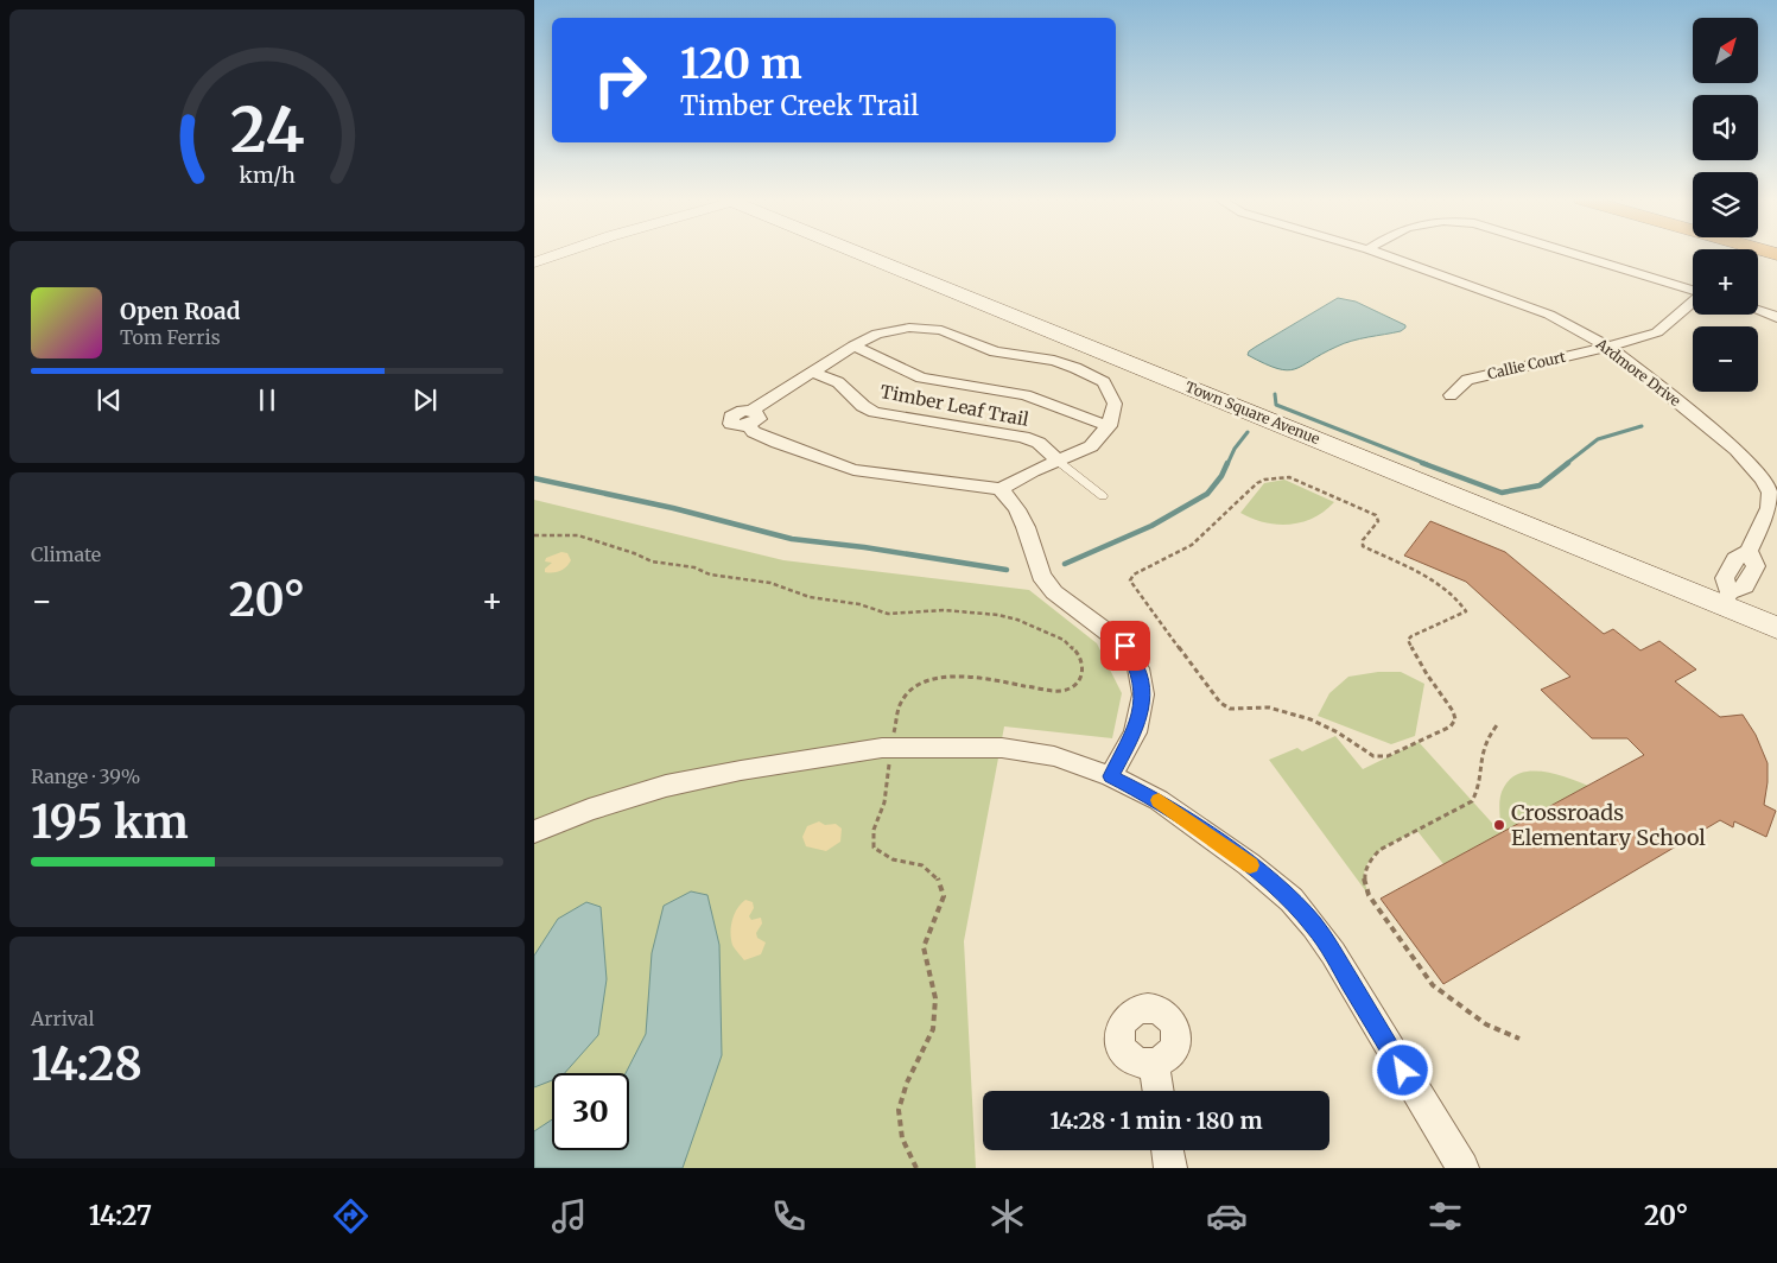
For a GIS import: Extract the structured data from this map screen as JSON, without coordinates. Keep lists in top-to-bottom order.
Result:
{
  "streets": {
    "main road": ["Town Square Avenue"],
    "street": ["Callie Court", "Ardmore Drive", "Timber Leaf Trail"]
  },
  "crossings": [
    ["Callie Court", "Ardmore Drive"],
    ["Ardmore Drive", "Town Square Avenue"]
  ],
  "places": ["Crossroads Elementary School"],
  "north": "top right",
  "page": {
    "map_buttons": ["+", "−"],
    "turn": ["120 m", "Timber Creek Trail"],
    "song": ["Open Road", "Tom Ferris"],
    "tile": [
      "Climate",
      ["Range · 39%", "195 km"],
      ["Arrival", "14:28"]
    ],
    "heat": ["−", "20°", "+"],
    "limit": "30",
    "trip": "14:28 · 1 min · 180 m",
    "tabs": ["14:27", "20°"],
    "gauge": ["24", "km/h"]
  }
}
